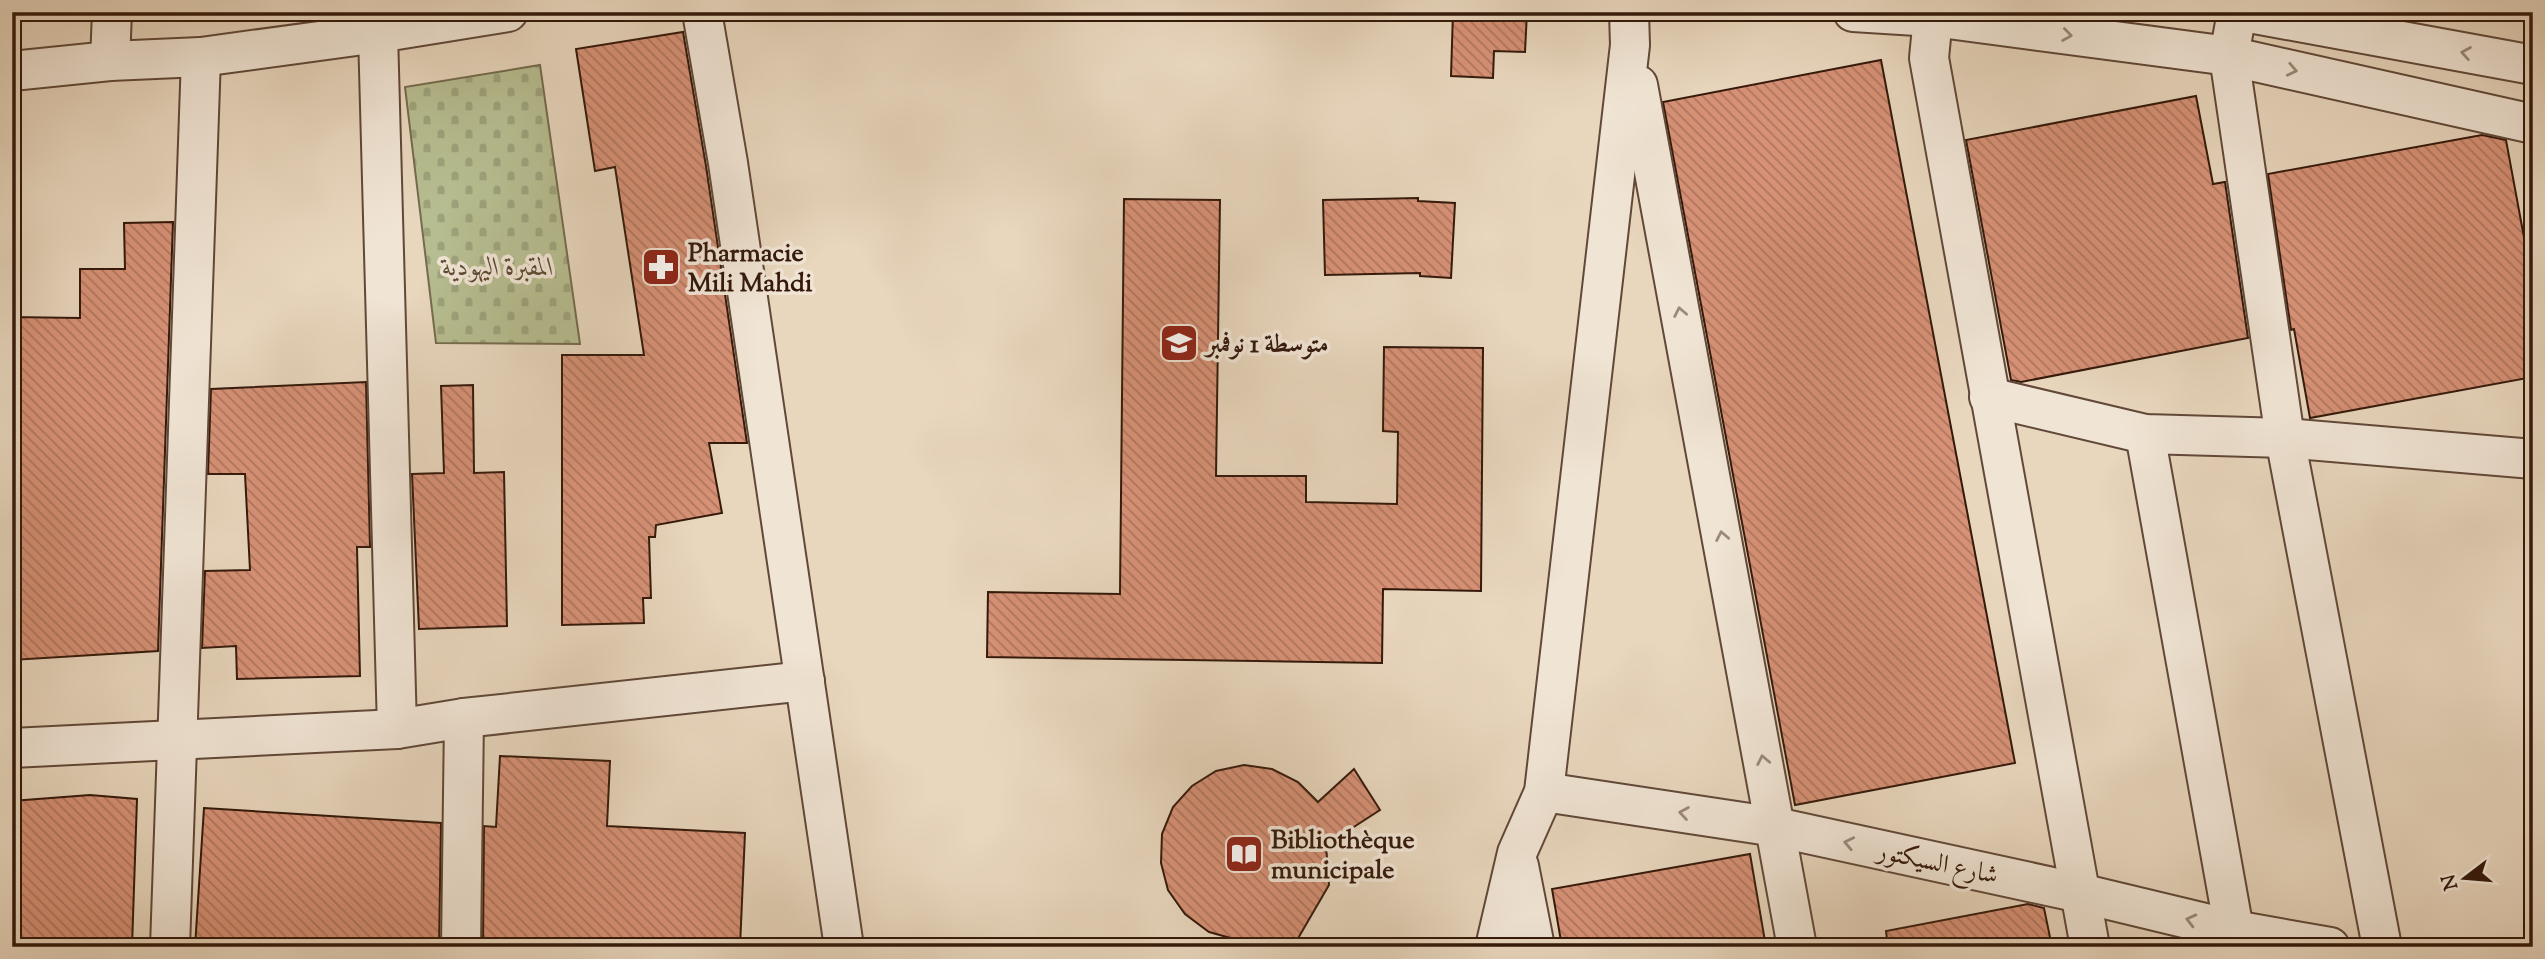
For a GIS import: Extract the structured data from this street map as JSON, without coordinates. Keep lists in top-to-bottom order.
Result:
{
  "streets": {
    "street": ["شارع السيكتور"]
  },
  "one_way": ["شارع السيكتور"],
  "parks": ["المقبرة اليهودية"],
  "places": {
    "pharmacy": ["Pharmacie Mili Mahdi"],
    "school or university": ["متوسطة 1 نوفمبر"],
    "library": ["Bibliothèque municipale"]
  },
  "north": "left"
}
